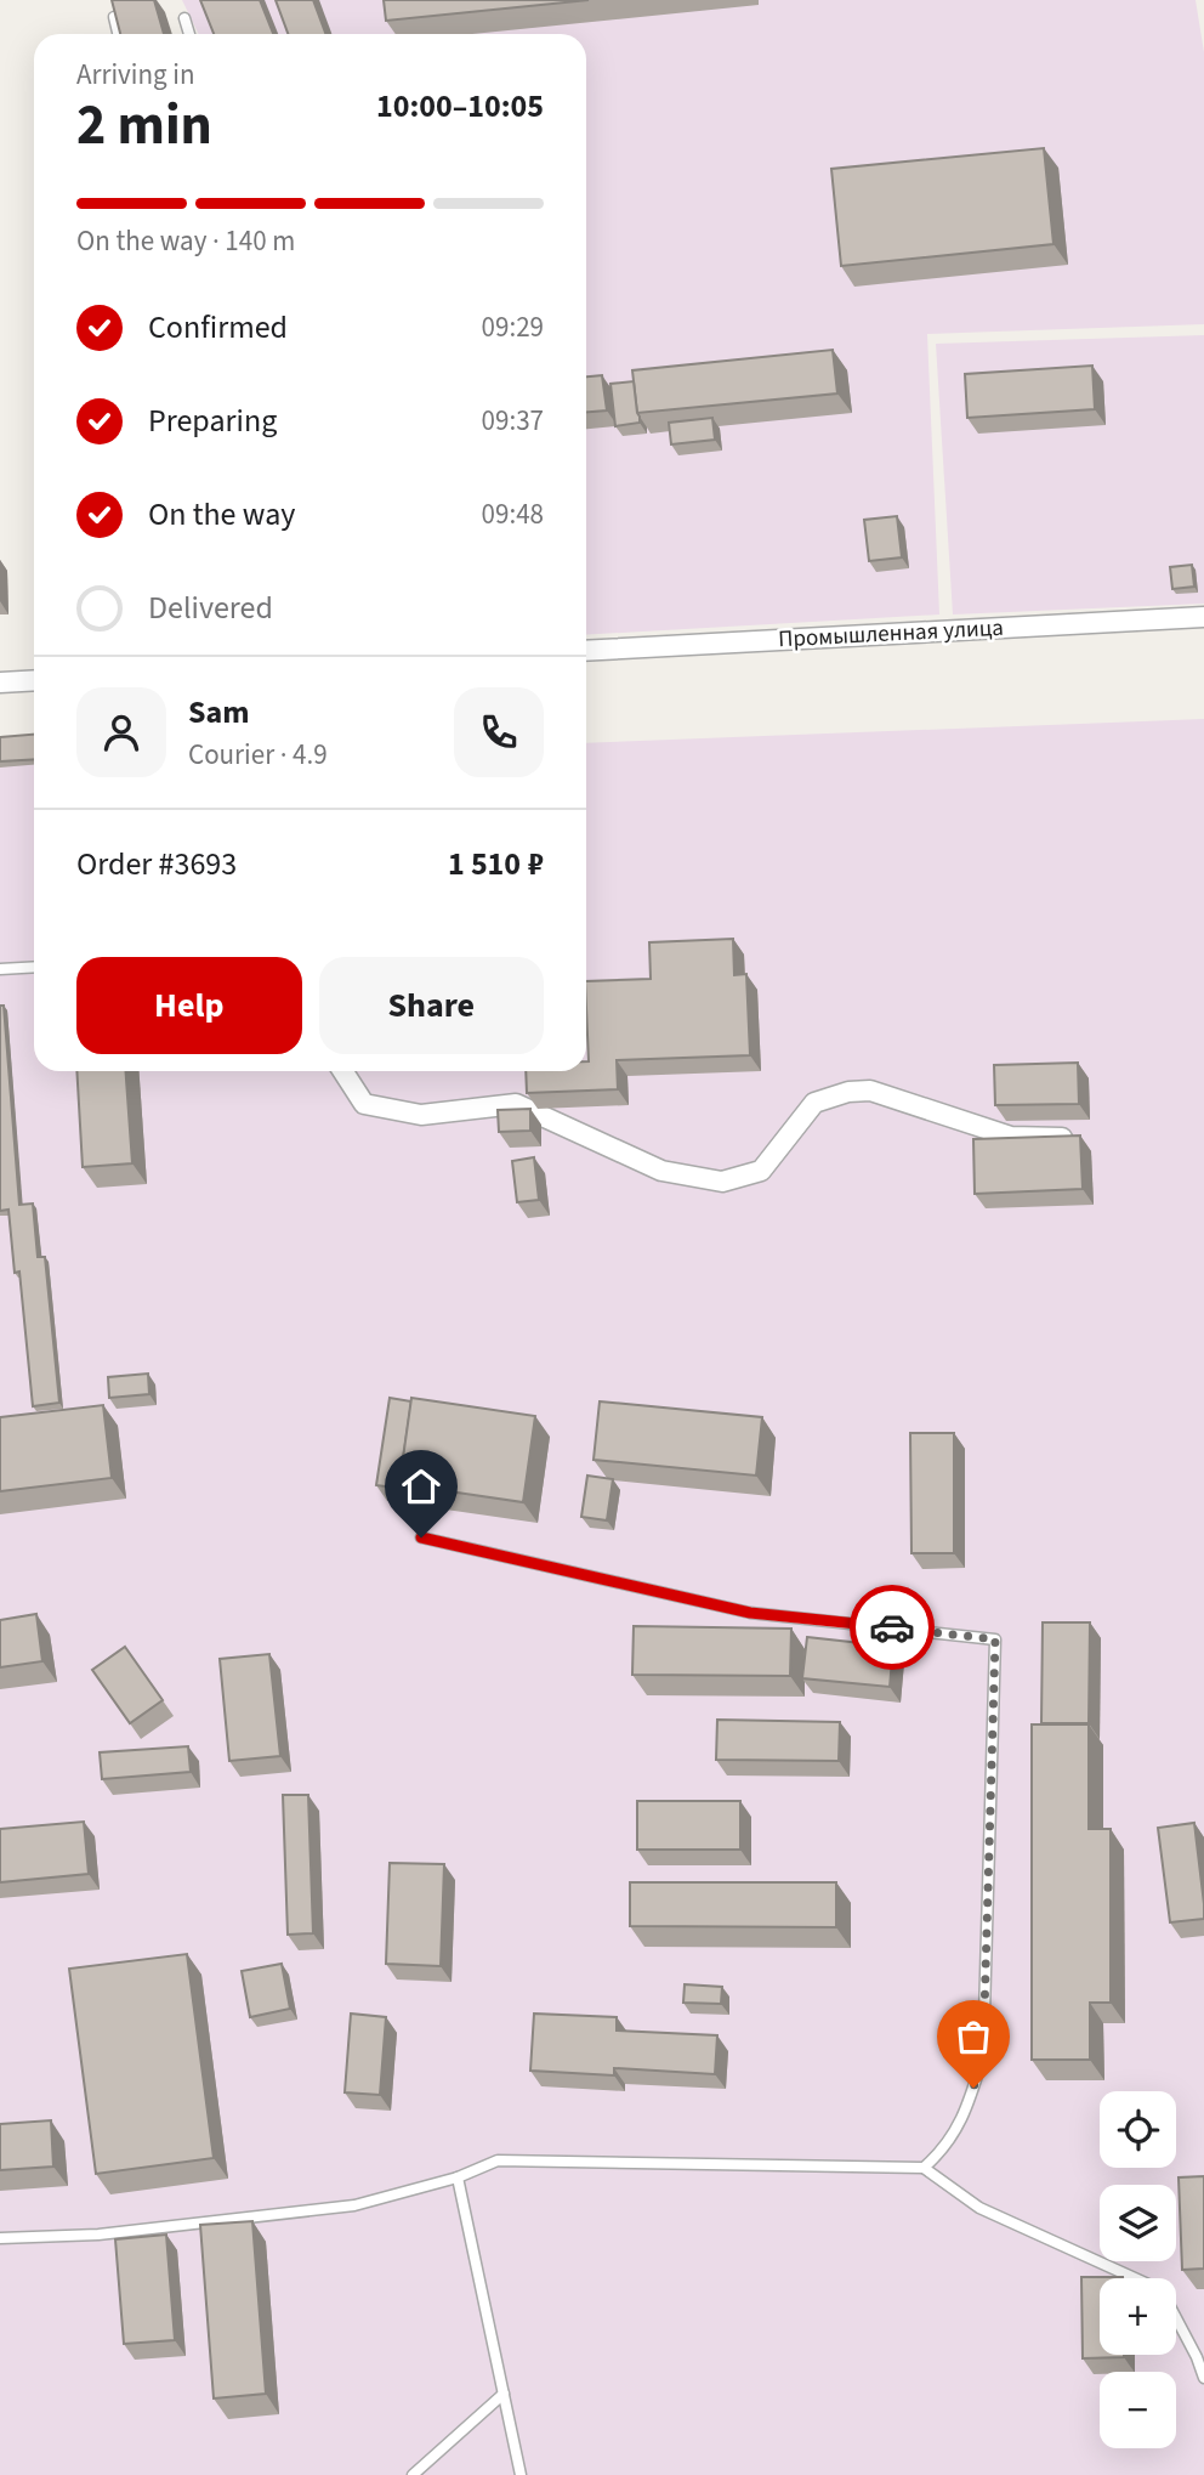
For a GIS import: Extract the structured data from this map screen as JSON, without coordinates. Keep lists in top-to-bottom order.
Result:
{
  "streets": {
    "street": ["Промышленная улица"]
  },
  "page": {
    "heading": ["2 min", "Arriving in", "10:00–10:05"],
    "panel": [
      "Sam",
      "Courier · 4.9",
      "Order #3693",
      "1 510 ₽"
    ],
    "bar": "On the way · 140 m",
    "list": [
      ["Confirmed", "09:29"],
      ["Preparing", "09:37"],
      ["On the way", "09:48"],
      "Delivered"
    ],
    "buttons": ["Help", "Share"],
    "map_buttons": ["+", "−"]
  }
}
